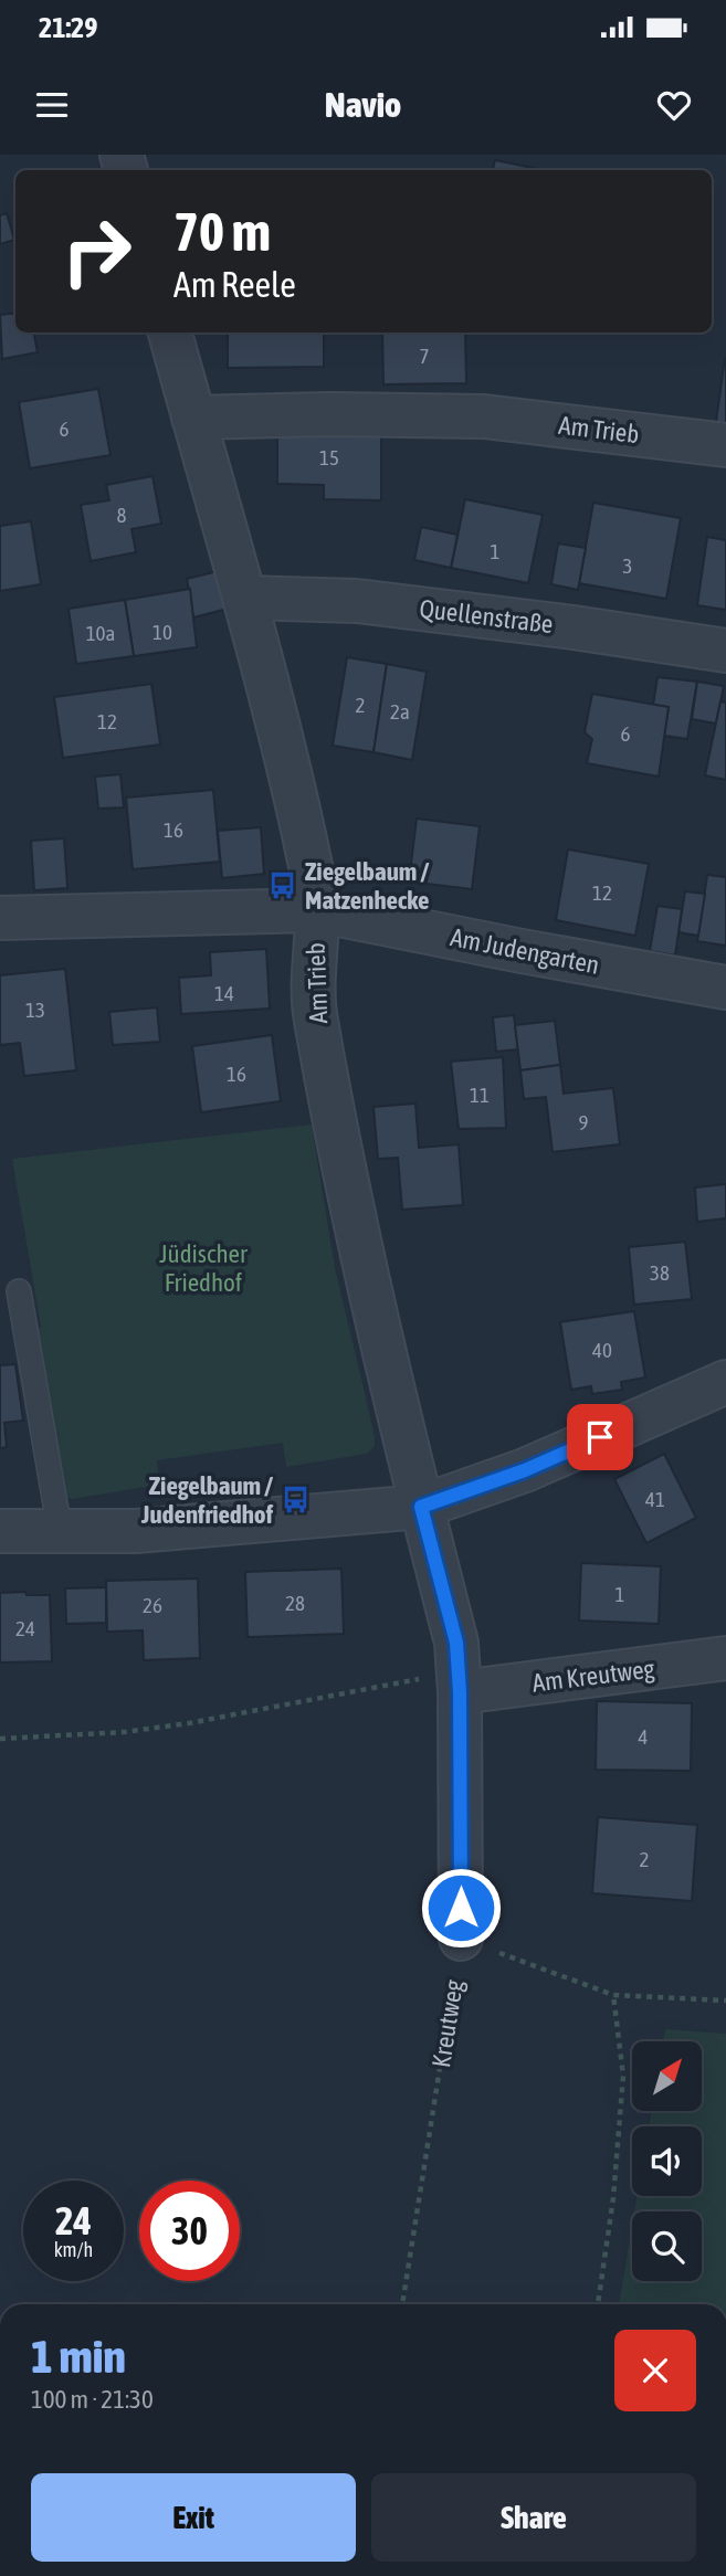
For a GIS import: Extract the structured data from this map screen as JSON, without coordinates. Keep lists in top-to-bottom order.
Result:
{
  "streets": {
    "street": [
      "Am Trieb",
      "Quellenstraße",
      "Am Judengarten",
      "Am Kreutweg"
    ],
    "path": ["Kreutweg"]
  },
  "crossings": [
    ["Am Trieb", "Quellenstraße"],
    ["Am Trieb", "Am Judengarten"]
  ],
  "parks": ["Jüdischer Friedhof"],
  "places": {
    "bus stop": ["Ziegelbaum / Matzenhecke", "Ziegelbaum / Judenfriedhof"]
  },
  "house_numbers": [
    "7",
    "6",
    "15",
    "8",
    "1",
    "3",
    "10",
    "10a",
    "2",
    "2a",
    "12",
    "6",
    "16",
    "12",
    "14",
    "13",
    "16",
    "11",
    "9",
    "38",
    "40",
    "41",
    "1",
    "28",
    "26",
    "24",
    "4",
    "2"
  ],
  "north": "top right",
  "page": {
    "status": "21:29",
    "header": "Navio",
    "turn": ["70 m", "Am Reele"],
    "speed": "24 km/h",
    "limit": "30",
    "heading": ["1 min", "100 m · 21:30"],
    "buttons": ["Exit", "Share"]
  }
}
